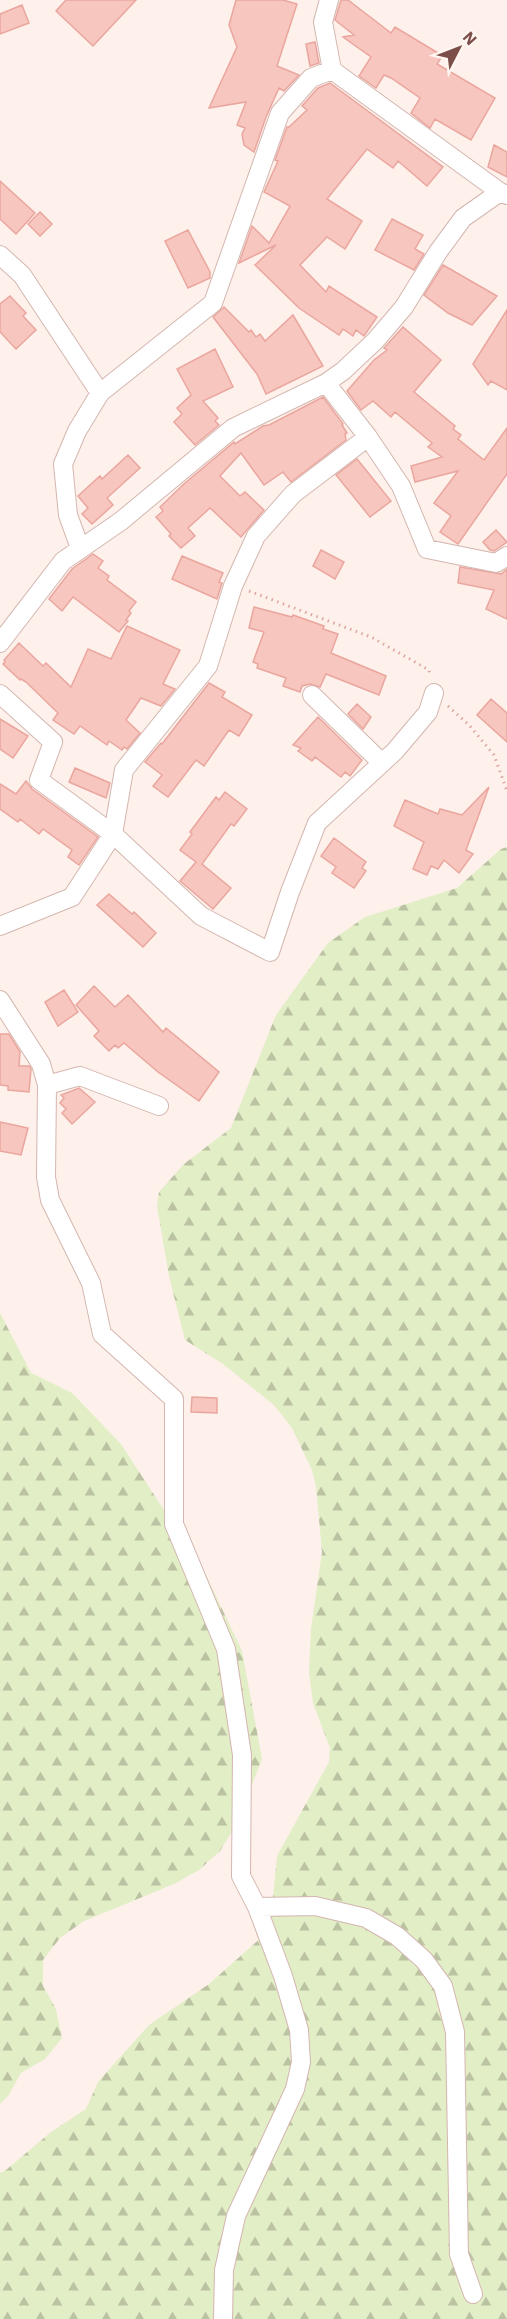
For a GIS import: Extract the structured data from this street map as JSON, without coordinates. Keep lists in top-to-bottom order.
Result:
{
  "north": "top right"
}
